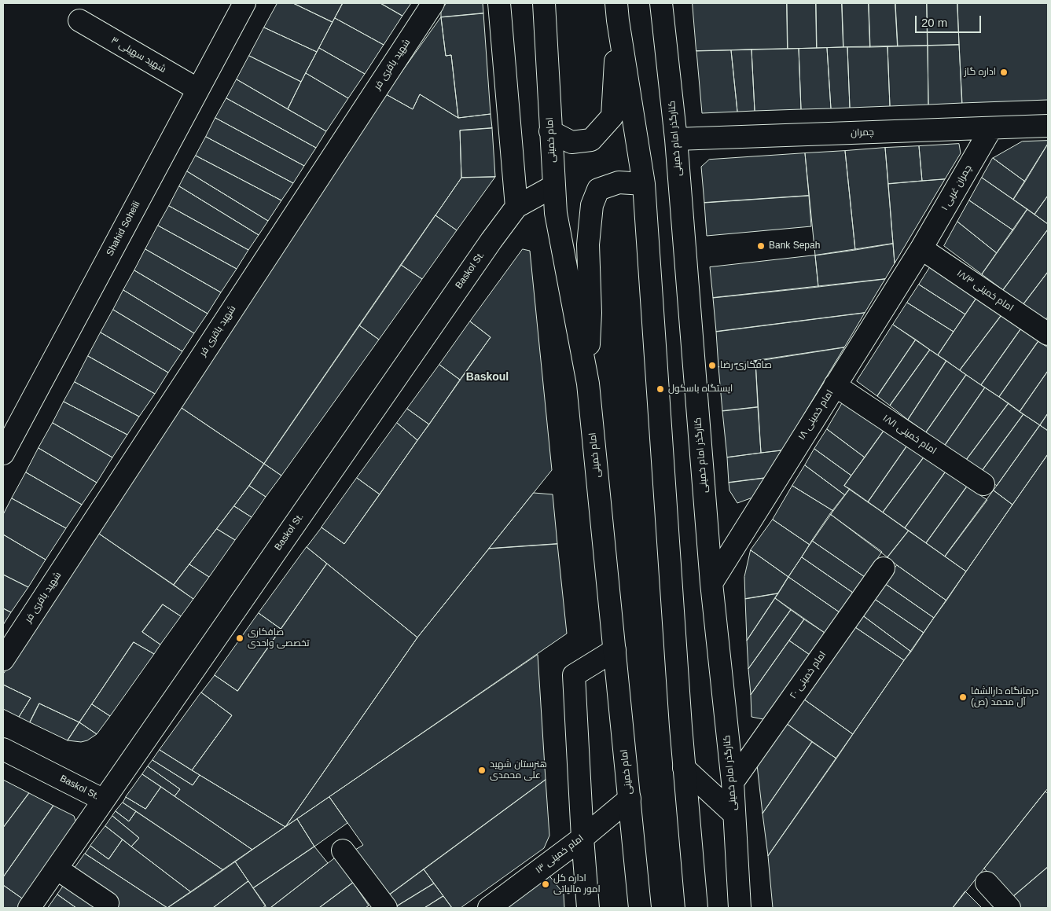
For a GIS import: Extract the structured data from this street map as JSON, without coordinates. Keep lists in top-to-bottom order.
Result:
{
  "streets": {
    "street": [
      "شهید سهیلی ۳",
      "شهید باقری فر",
      "چمران",
      "کنارگذر امام خمینی",
      "امام خمینی",
      "چمران غربی ۱",
      "Shahid Soheili",
      "Baskol St.",
      "امام خمینی ۱۸/۳",
      "امام خمینی ۱۸",
      "امام خمینی ۱۸/۱",
      "امام خمینی ۲۰",
      "امام خمینی ۱۳"
    ]
  },
  "crossings": [
    ["شهید سهیلی ۳", "Shahid Soheili"],
    ["چمران", "کنارگذر امام خمینی"],
    ["چمران", "چمران غربی ۱"],
    ["کنارگذر امام خمینی", "امام خمینی ۱۸"],
    ["کنارگذر امام خمینی", "امام خمینی ۲۰"],
    ["امام خمینی", "Baskol St."],
    ["امام خمینی", "امام خمینی ۱۳"],
    ["چمران غربی ۱", "امام خمینی ۱۸/۳"],
    ["چمران غربی ۱", "امام خمینی ۱۸"],
    ["امام خمینی ۱۸/۳", "امام خمینی ۱۸"],
    ["امام خمینی ۱۸", "امام خمینی ۱۸/۱"]
  ],
  "districts": ["Baskoul"],
  "places": [
    "اداره گاز",
    "Bank Sepah",
    "صافکاری رضا",
    "ایستگاه باسکول",
    "صافکاری تخصصی واحدی",
    "درمانگاه دارالشفا آل محمد (ص)",
    "هنرستان شهید علی محمدی",
    "اداره کل امور مالیاتی"
  ],
  "scale_bar": "20 m"
}
